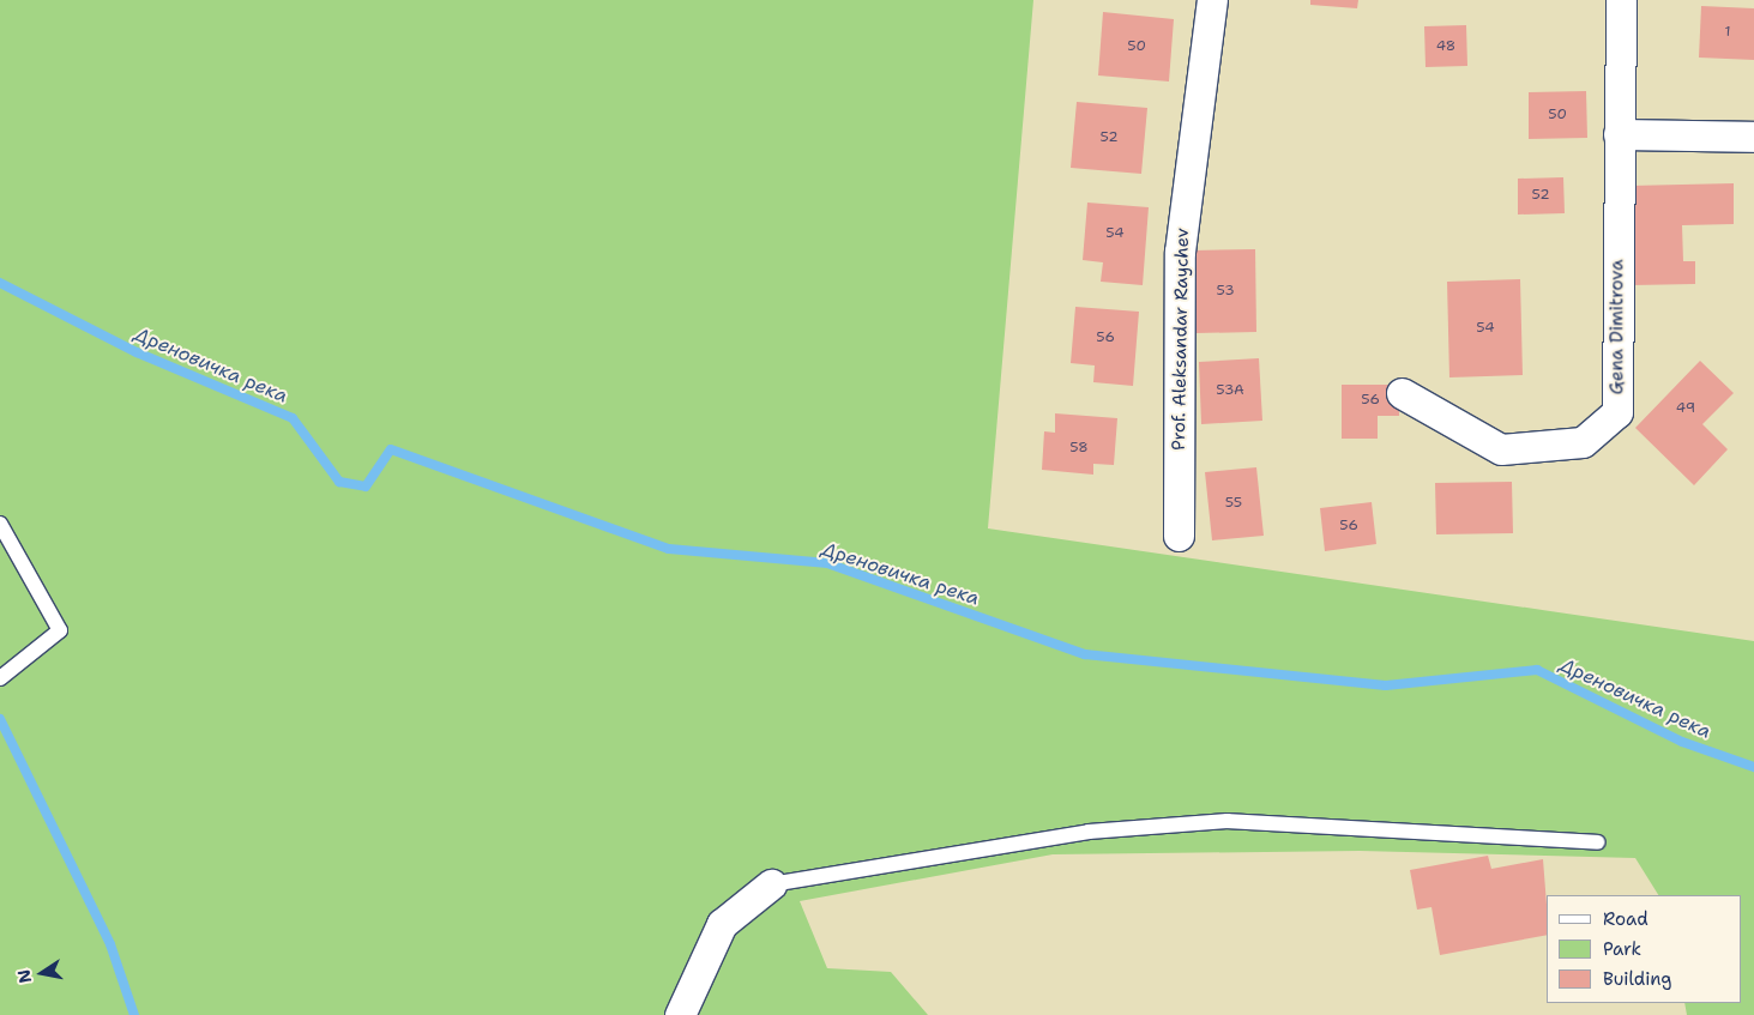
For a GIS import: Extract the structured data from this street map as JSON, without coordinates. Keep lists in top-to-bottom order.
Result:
{
  "streets": {
    "street": ["Gena Dimitrova", "Prof. Aleksandar Raychev"]
  },
  "water": ["Дреновичка река"],
  "house_numbers": [
    "1",
    "50",
    "48",
    "50",
    "52",
    "52",
    "54",
    "53",
    "54",
    "56",
    "53A",
    "56",
    "49",
    "58",
    "55",
    "56"
  ],
  "legend": ["Road", "Park", "Building"],
  "north": "left"
}
